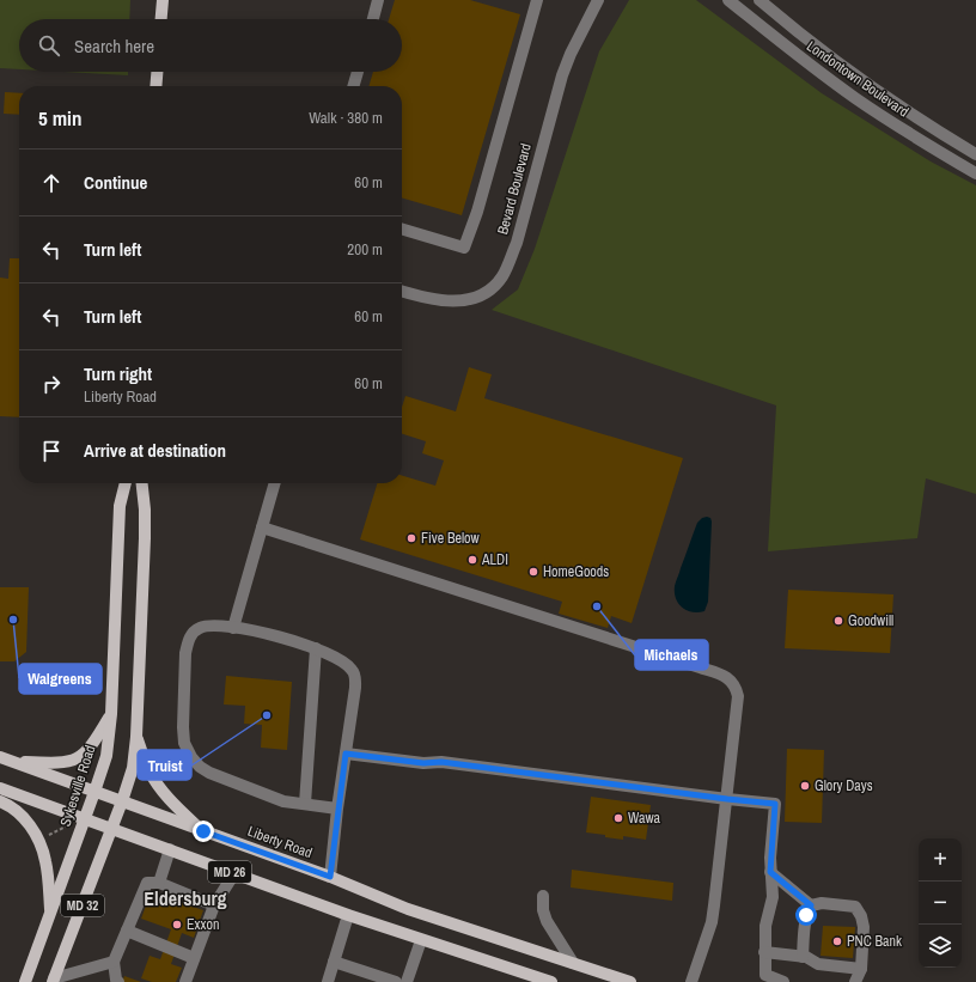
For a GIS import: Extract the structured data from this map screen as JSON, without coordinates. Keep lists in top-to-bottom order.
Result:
{
  "streets": {
    "main road": [
      "Sykesville Road",
      "Liberty Road",
      "MD 26",
      "MD 32"
    ],
    "street": ["Londontown Boulevard", "Bevard Boulevard"]
  },
  "crossings": [
    ["Sykesville Road", "Liberty Road"],
    ["Sykesville Road", "MD 26"],
    ["Liberty Road", "MD 32"],
    ["MD 26", "MD 32"]
  ],
  "districts": ["Eldersburg"],
  "places": [
    "Five Below",
    "ALDI",
    "HomeGoods",
    "Michaels",
    "Walgreens",
    "Goodwill",
    "Truist",
    "Glory Days",
    "Wawa",
    "Exxon",
    "PNC Bank"
  ],
  "page": {
    "search": "Search here",
    "heading": ["5 min", "Walk · 380 m"],
    "list": [
      ["Continue", "60 m"],
      ["Turn left", "200 m"],
      ["Turn left", "60 m"],
      ["Turn right", "Liberty Road", "60 m"],
      "Arrive at destination"
    ],
    "map_buttons": ["+", "−"]
  }
}
